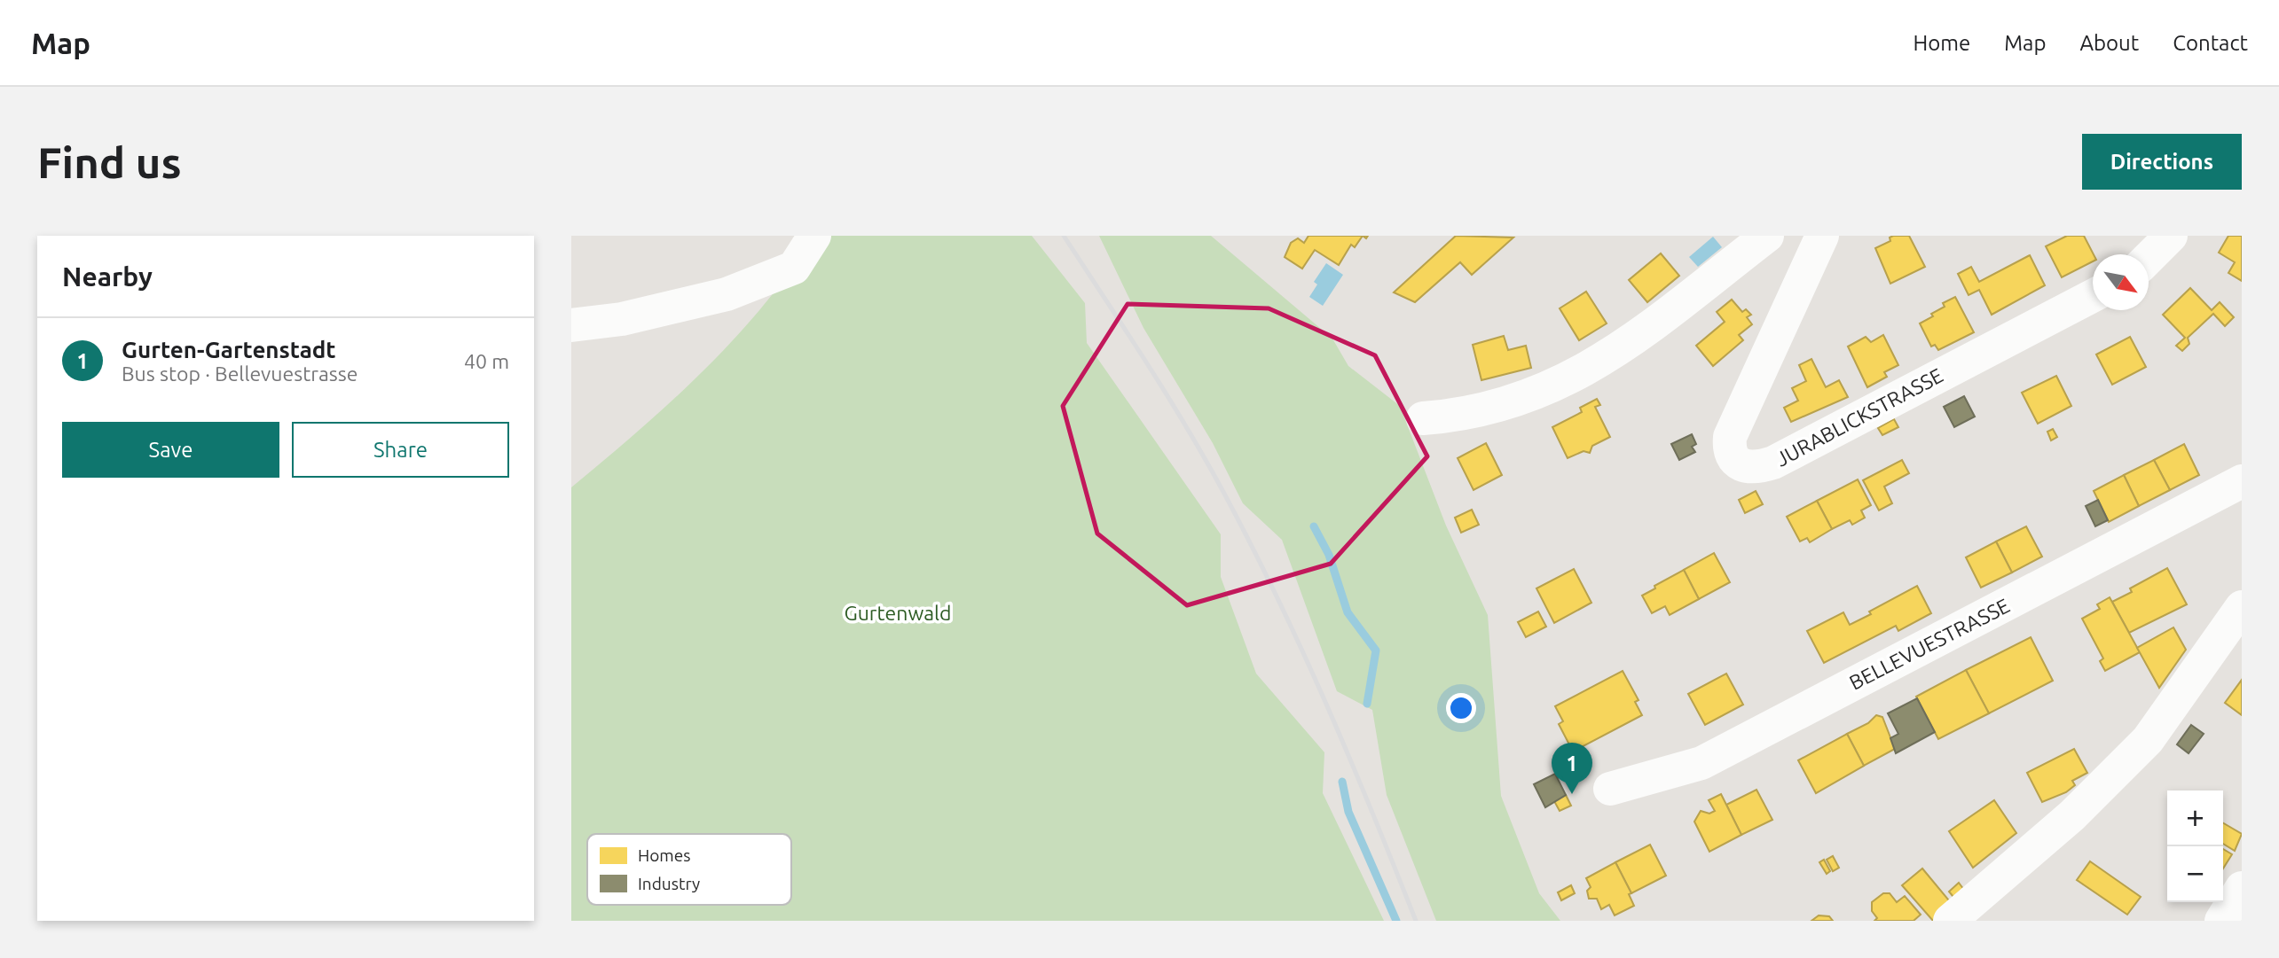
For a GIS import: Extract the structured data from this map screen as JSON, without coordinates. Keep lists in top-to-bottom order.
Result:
{
  "streets": {
    "street": ["JURABLICKSTRASSE", "BELLEVUESTRASSE"]
  },
  "parks": ["Gurtenwald"],
  "legend": ["Homes", "Industry"],
  "north": "bottom right",
  "page": {
    "header": "Map",
    "nav": [
      "Home",
      "Map",
      "About",
      "Contact"
    ],
    "buttons": [
      "Directions",
      ["Save", "Share"]
    ],
    "title": "Find us",
    "heading": "Nearby",
    "list": [
      {
        "mark": "1",
        "name": "Gurten-Gartenstadt",
        "note": "Bus stop · Bellevuestrasse",
        "value": "40 m"
      }
    ],
    "pins": "1",
    "map_buttons": ["+", "−"]
  }
}
